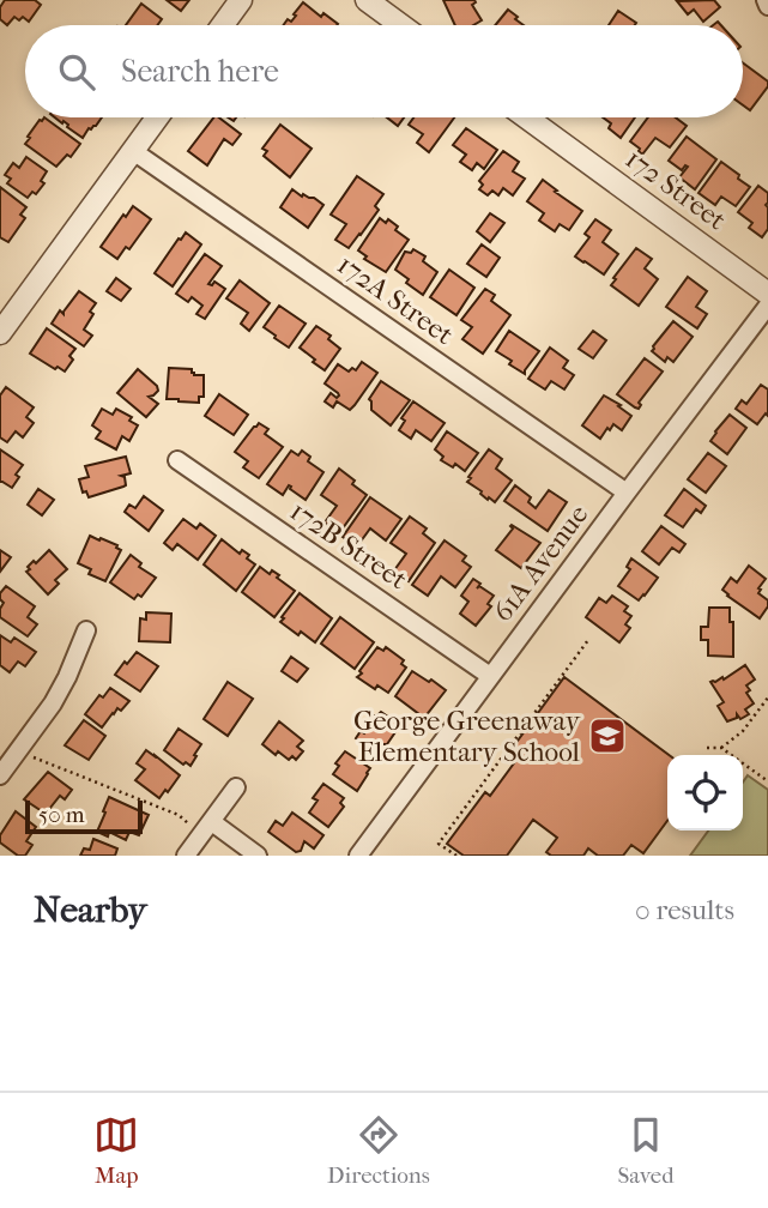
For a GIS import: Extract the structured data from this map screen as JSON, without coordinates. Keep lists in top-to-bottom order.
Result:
{
  "streets": {
    "street": [
      "172 Street",
      "172A Street",
      "172B Street",
      "61A Avenue"
    ]
  },
  "crossings": [
    ["172A Street", "61A Avenue"],
    ["172B Street", "61A Avenue"]
  ],
  "places": {
    "school or university": ["George Greenaway Elementary School"]
  },
  "scale_bar": "50 m",
  "page": {
    "search": "Search here",
    "scale": "50 m",
    "heading": ["Nearby", "0 results"],
    "nav": ["Map", "Directions", "Saved"]
  }
}
